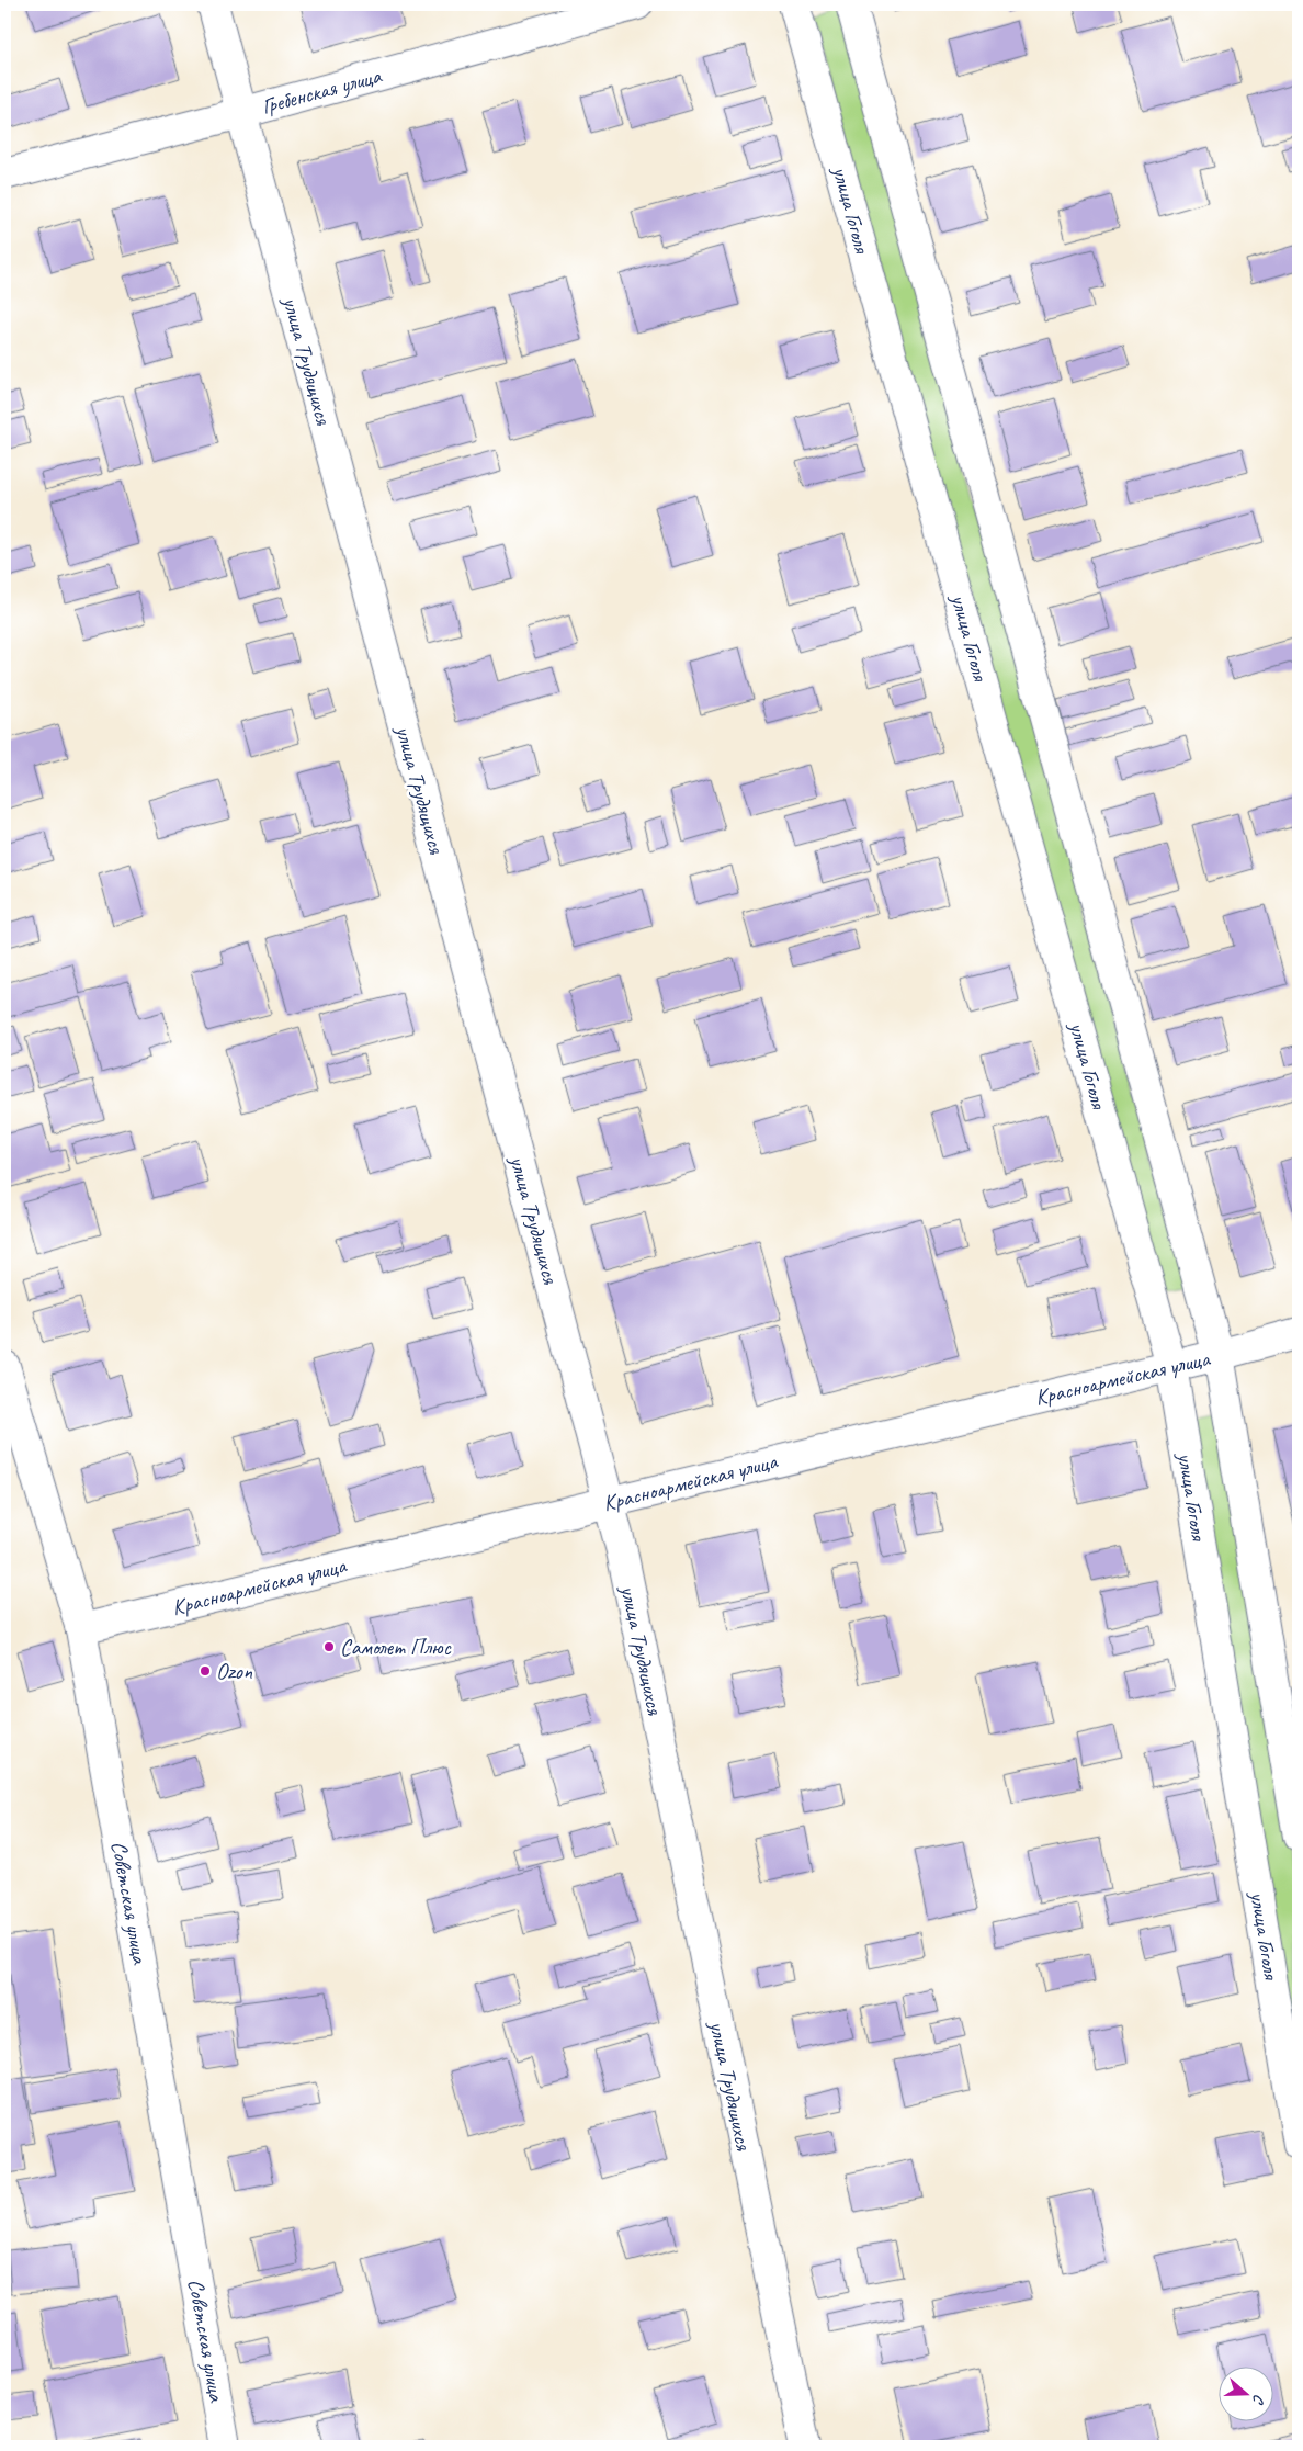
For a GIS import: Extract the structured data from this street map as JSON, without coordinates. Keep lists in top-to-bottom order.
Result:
{
  "streets": {
    "street": [
      "Гребенская улица",
      "улица Гоголя",
      "улица Трудящихся",
      "Красноармейская улица",
      "Советская улица"
    ]
  },
  "crossings": [
    ["Гребенская улица", "улица Трудящихся"],
    ["улица Гоголя", "Красноармейская улица"],
    ["улица Трудящихся", "Красноармейская улица"],
    ["Красноармейская улица", "Советская улица"]
  ],
  "places": ["Самолет Плюс", "Ozon"],
  "north": "right"
}
